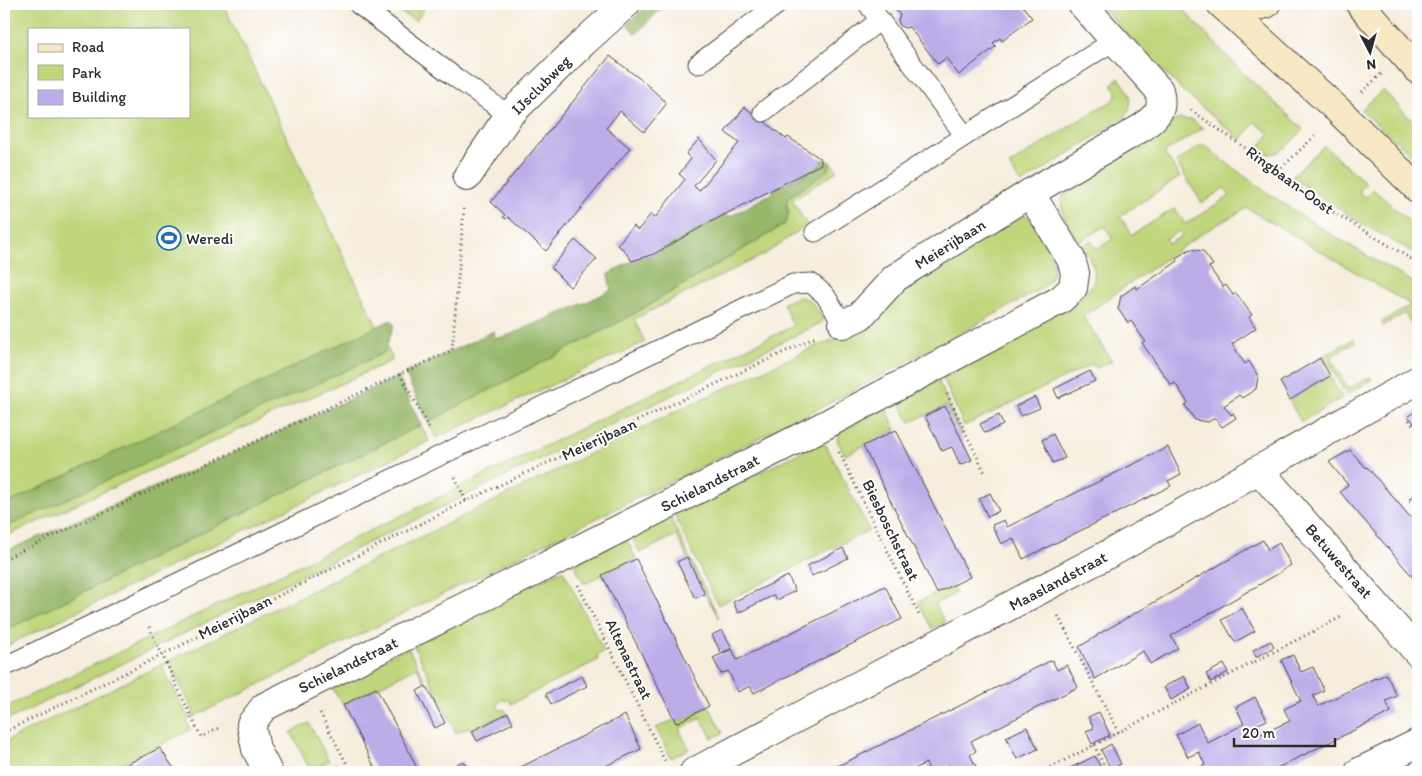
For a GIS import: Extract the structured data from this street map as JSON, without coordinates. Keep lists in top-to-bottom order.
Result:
{
  "streets": {
    "street": [
      "IJsclubweg",
      "Meierijbaan",
      "Schielandstraat",
      "Betuwestraat",
      "Maaslandstraat"
    ],
    "path": ["Ringbaan-Oost", "Biesboschstraat", "Altenastraat"]
  },
  "crossings": [
    ["Ringbaan-Oost", "Meierijbaan"],
    ["Meierijbaan", "Schielandstraat"],
    ["Schielandstraat", "Biesboschstraat"],
    ["Schielandstraat", "Altenastraat"],
    ["Biesboschstraat", "Maaslandstraat"],
    ["Betuwestraat", "Maaslandstraat"]
  ],
  "places": {
    "sports": ["Weredi"]
  },
  "legend": ["Road", "Park", "Building"],
  "scale_bar": "20 m",
  "north": "bottom"
}
